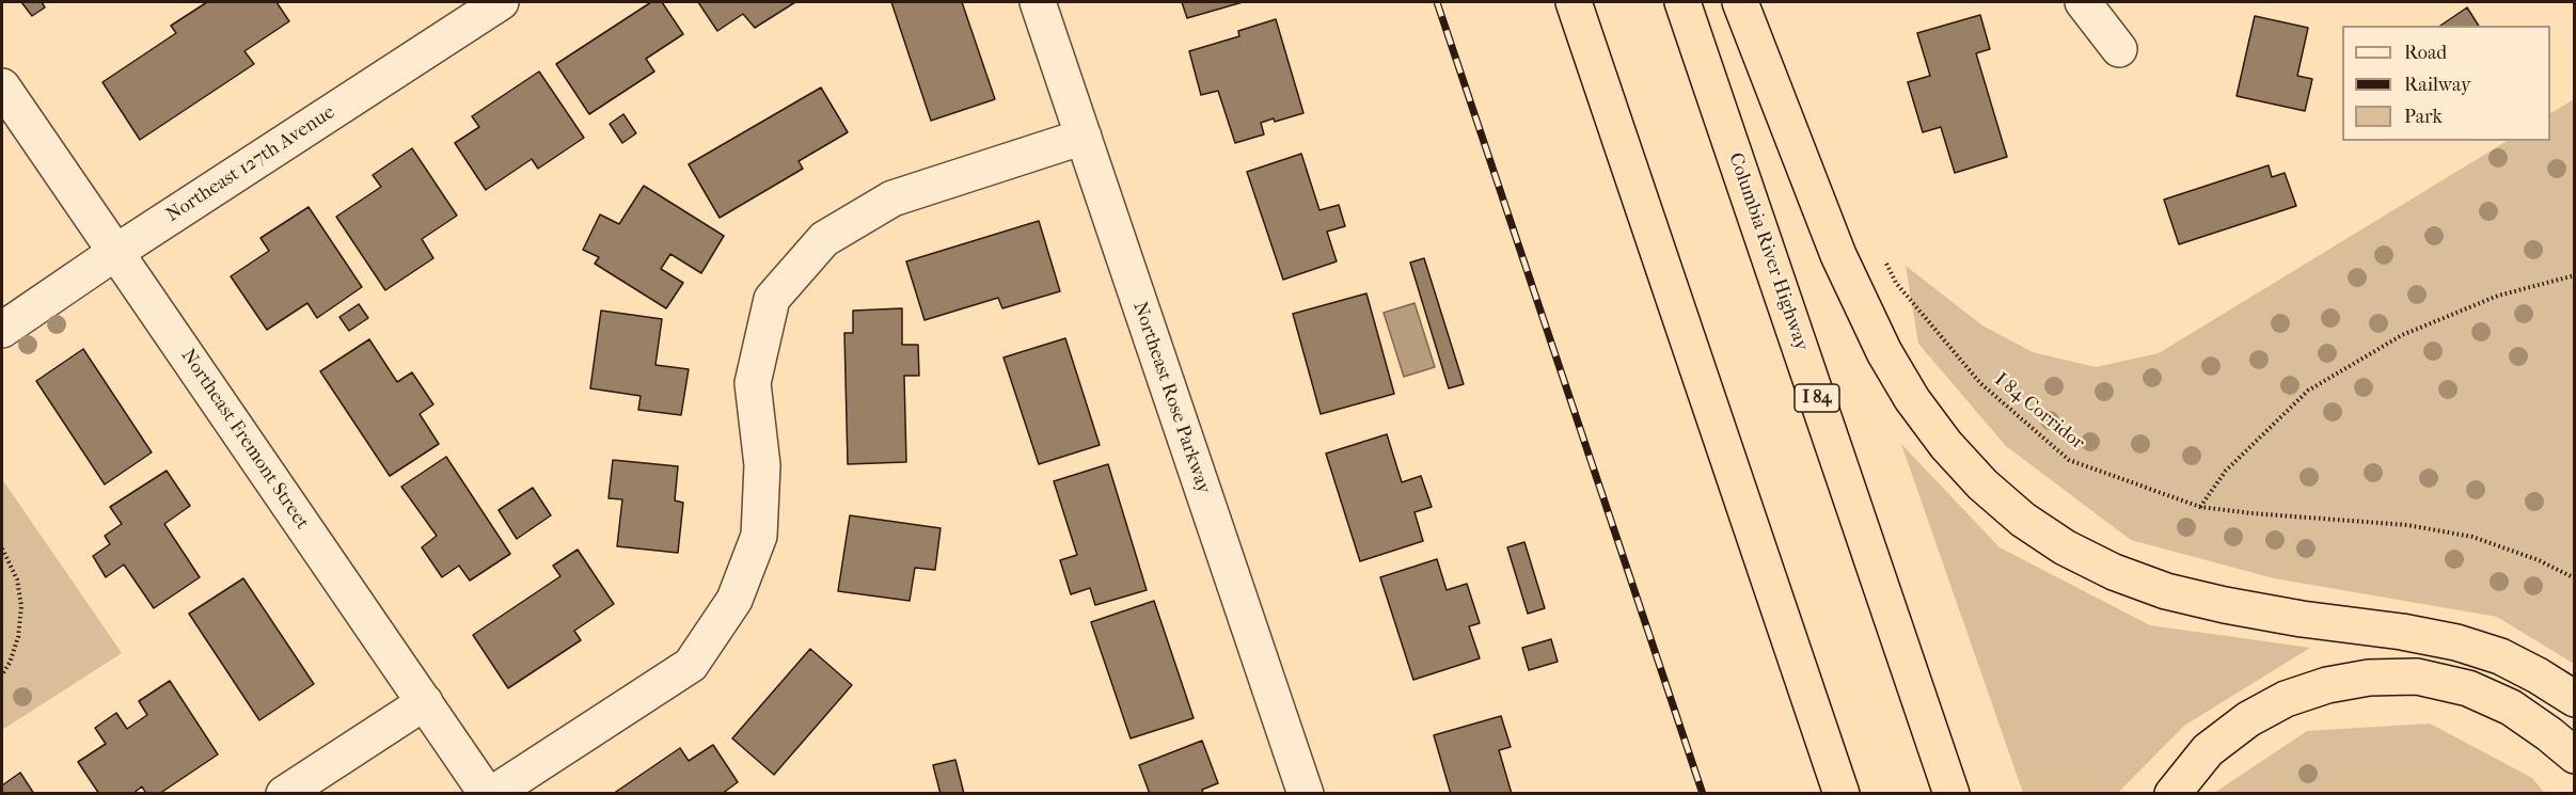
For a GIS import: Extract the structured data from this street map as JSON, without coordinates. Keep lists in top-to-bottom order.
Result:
{
  "streets": {
    "highway": ["Columbia River Highway", "I 84"],
    "street": ["Northeast 127th Avenue", "Northeast Rose Parkway", "Northeast Fremont Street"],
    "path": ["I 84 Corridor"]
  },
  "crossings": [
    ["Northeast 127th Avenue", "Northeast Fremont Street"]
  ],
  "legend": ["Road", "Railway", "Park"]
}
